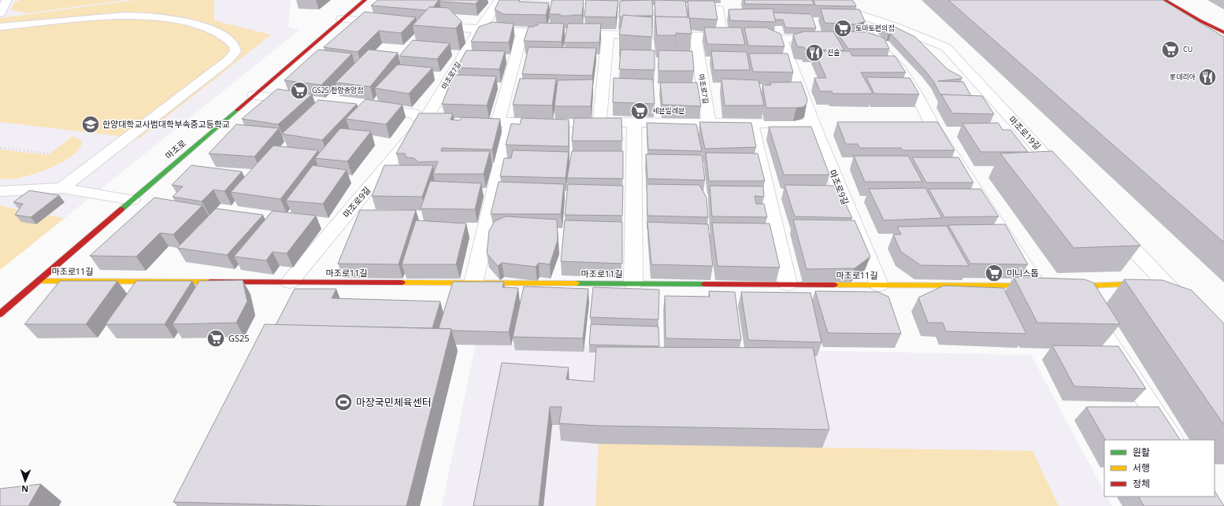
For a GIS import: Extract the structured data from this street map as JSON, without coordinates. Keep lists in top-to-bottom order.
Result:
{
  "streets": {
    "street": [
      "마조로7길",
      "마조로19길",
      "마조로",
      "마조로9길",
      "마조로11길"
    ]
  },
  "crossings": [
    ["마조로7길", "마조로9길"],
    ["마조로", "마조로11길"],
    ["마조로9길", "마조로11길"]
  ],
  "places": {
    "supermarket": [
      "토마토편의점",
      "CU",
      "GS25 한양중앙점",
      "세븐일레븐",
      "미니스톱",
      "GS25"
    ],
    "restaurant": ["진술", "롯데리아"],
    "school or university": ["한양대학교사범대학부속중고등학교"],
    "sports": ["마장국민체육센터"]
  },
  "legend": ["원활", "서행", "정체"],
  "north": "bottom"
}
